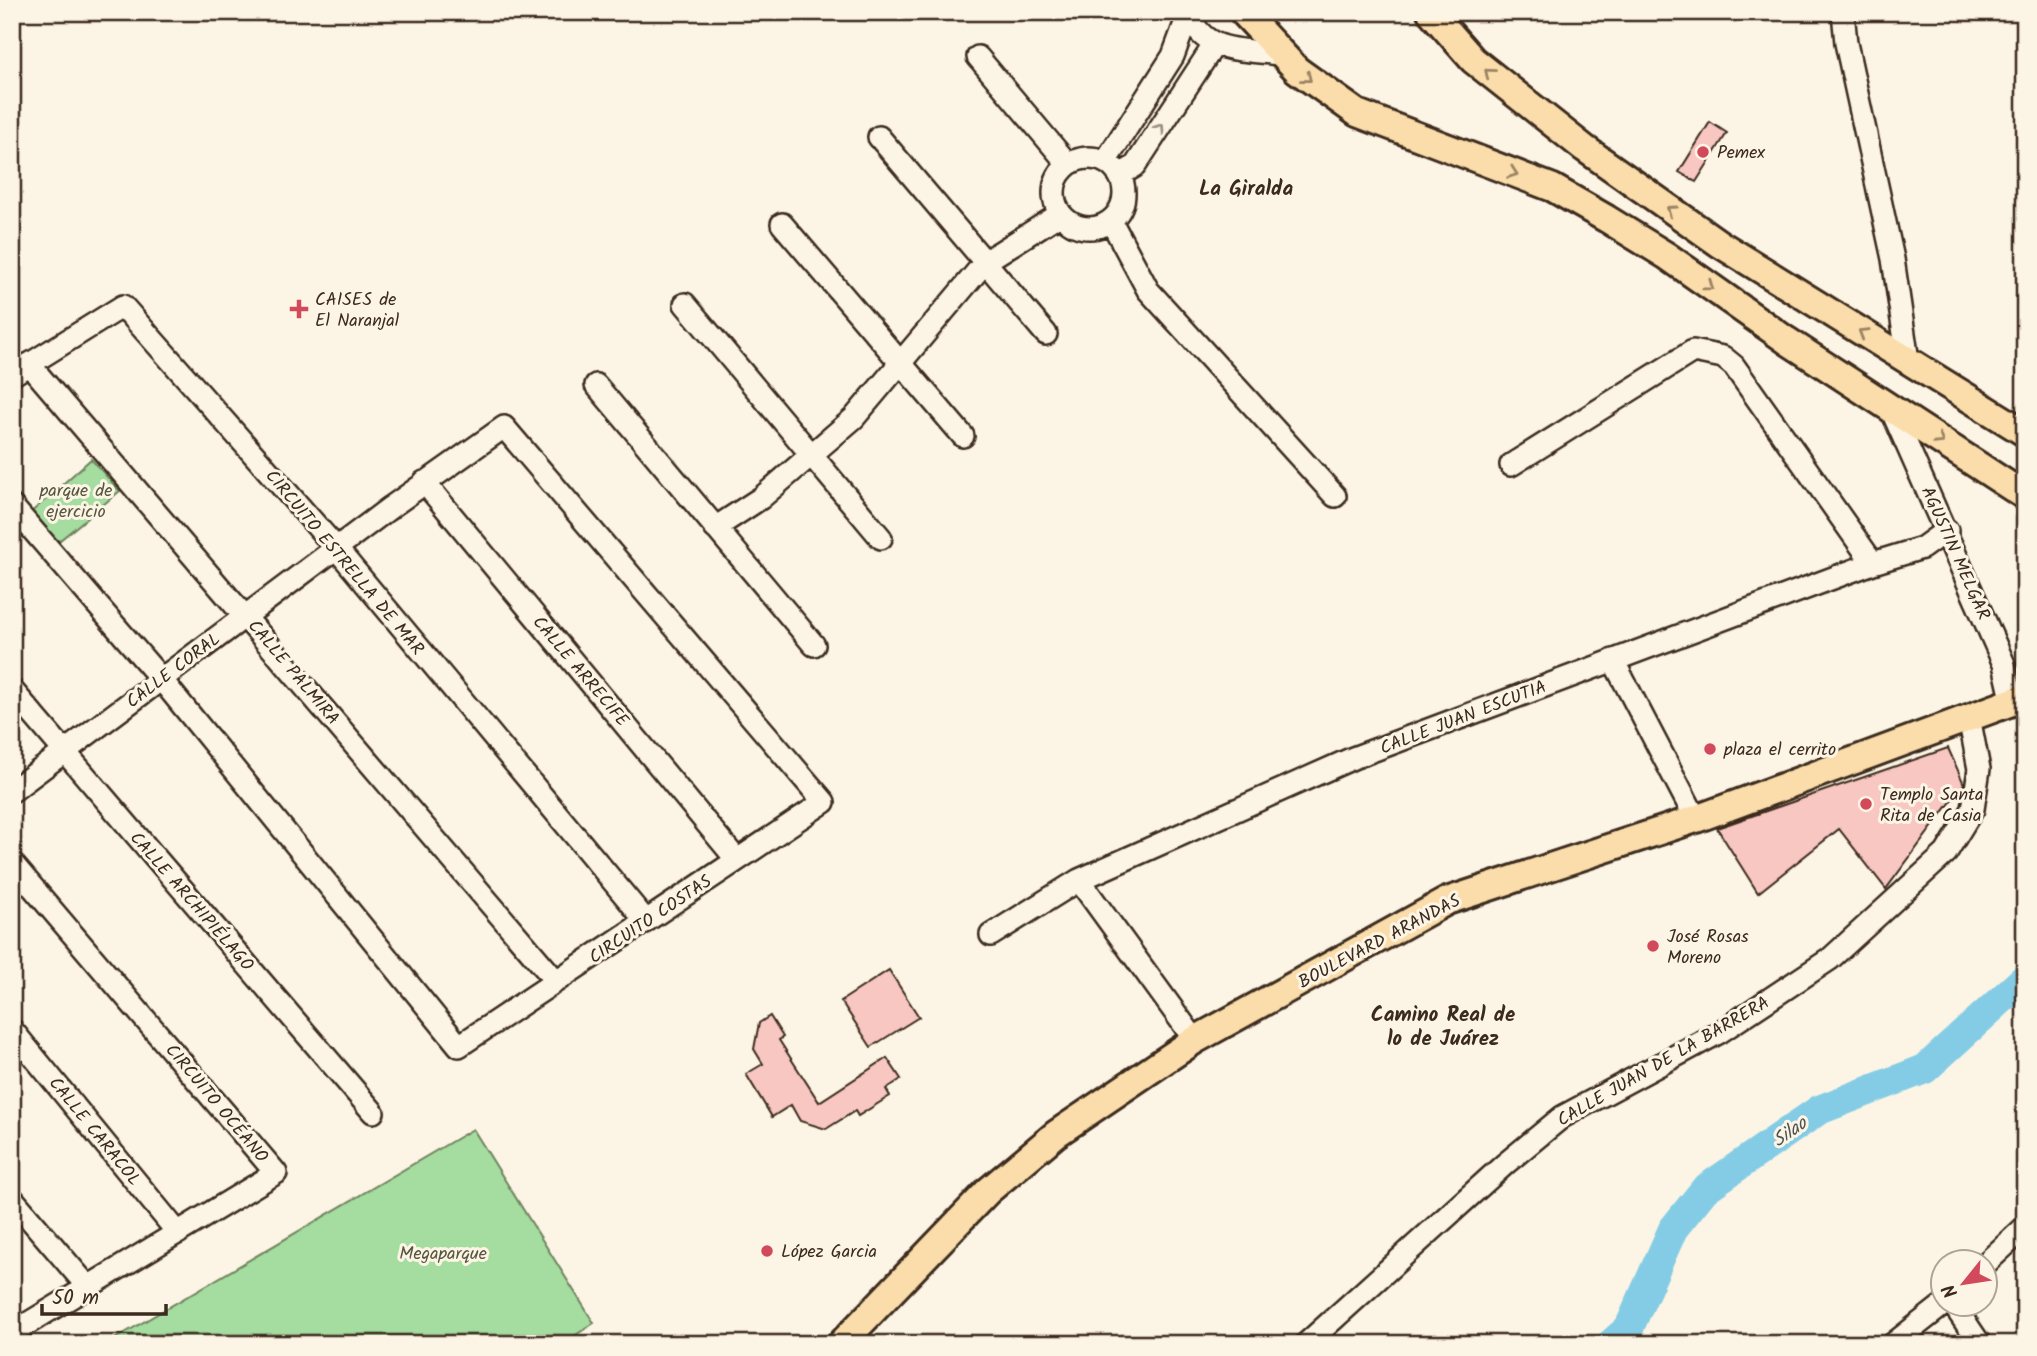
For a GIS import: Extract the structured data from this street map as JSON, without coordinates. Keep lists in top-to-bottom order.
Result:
{
  "streets": {
    "main road": ["BOULEVARD ARANDAS"],
    "street": [
      "AGUSTIN MELGAR",
      "CIRCUITO ESTRELLA DE MAR",
      "CALLE CORAL",
      "CALLE ARRECIFE",
      "CALLE PALMIRA",
      "CALLE JUAN ESCUTIA",
      "CALLE ARCHIPIÉLAGO",
      "CIRCUITO COSTAS",
      "CALLE JUAN DE LA BARRERA",
      "CIRCUITO OCÉANO",
      "CALLE CARACOL"
    ]
  },
  "crossings": [
    ["AGUSTIN MELGAR", "CALLE JUAN ESCUTIA"],
    ["AGUSTIN MELGAR", "BOULEVARD ARANDAS"],
    ["CIRCUITO ESTRELLA DE MAR", "CALLE CORAL"],
    ["CIRCUITO ESTRELLA DE MAR", "CALLE PALMIRA"],
    ["CIRCUITO ESTRELLA DE MAR", "CIRCUITO COSTAS"],
    ["CALLE CORAL", "CALLE ARRECIFE"],
    ["CALLE CORAL", "CALLE PALMIRA"],
    ["CALLE CORAL", "CALLE ARCHIPIÉLAGO"],
    ["CALLE CORAL", "CIRCUITO COSTAS"],
    ["CALLE ARRECIFE", "CIRCUITO COSTAS"],
    ["CALLE PALMIRA", "CIRCUITO COSTAS"],
    ["BOULEVARD ARANDAS", "CALLE JUAN DE LA BARRERA"],
    ["CIRCUITO OCÉANO", "CALLE CARACOL"]
  ],
  "districts": ["La Giralda", "Camino Real de lo de Juárez"],
  "water": ["Silao"],
  "parks": ["parque de ejercicio", "Megaparque"],
  "places": {
    "other": [
      "Pemex",
      "plaza el cerrito",
      "Templo Santa Rita de Casia",
      "José Rosas Moreno",
      "López Garcia"
    ],
    "health": ["CAISES de El Naranjal"]
  },
  "scale_bar": "50 m",
  "north": "bottom left"
}
